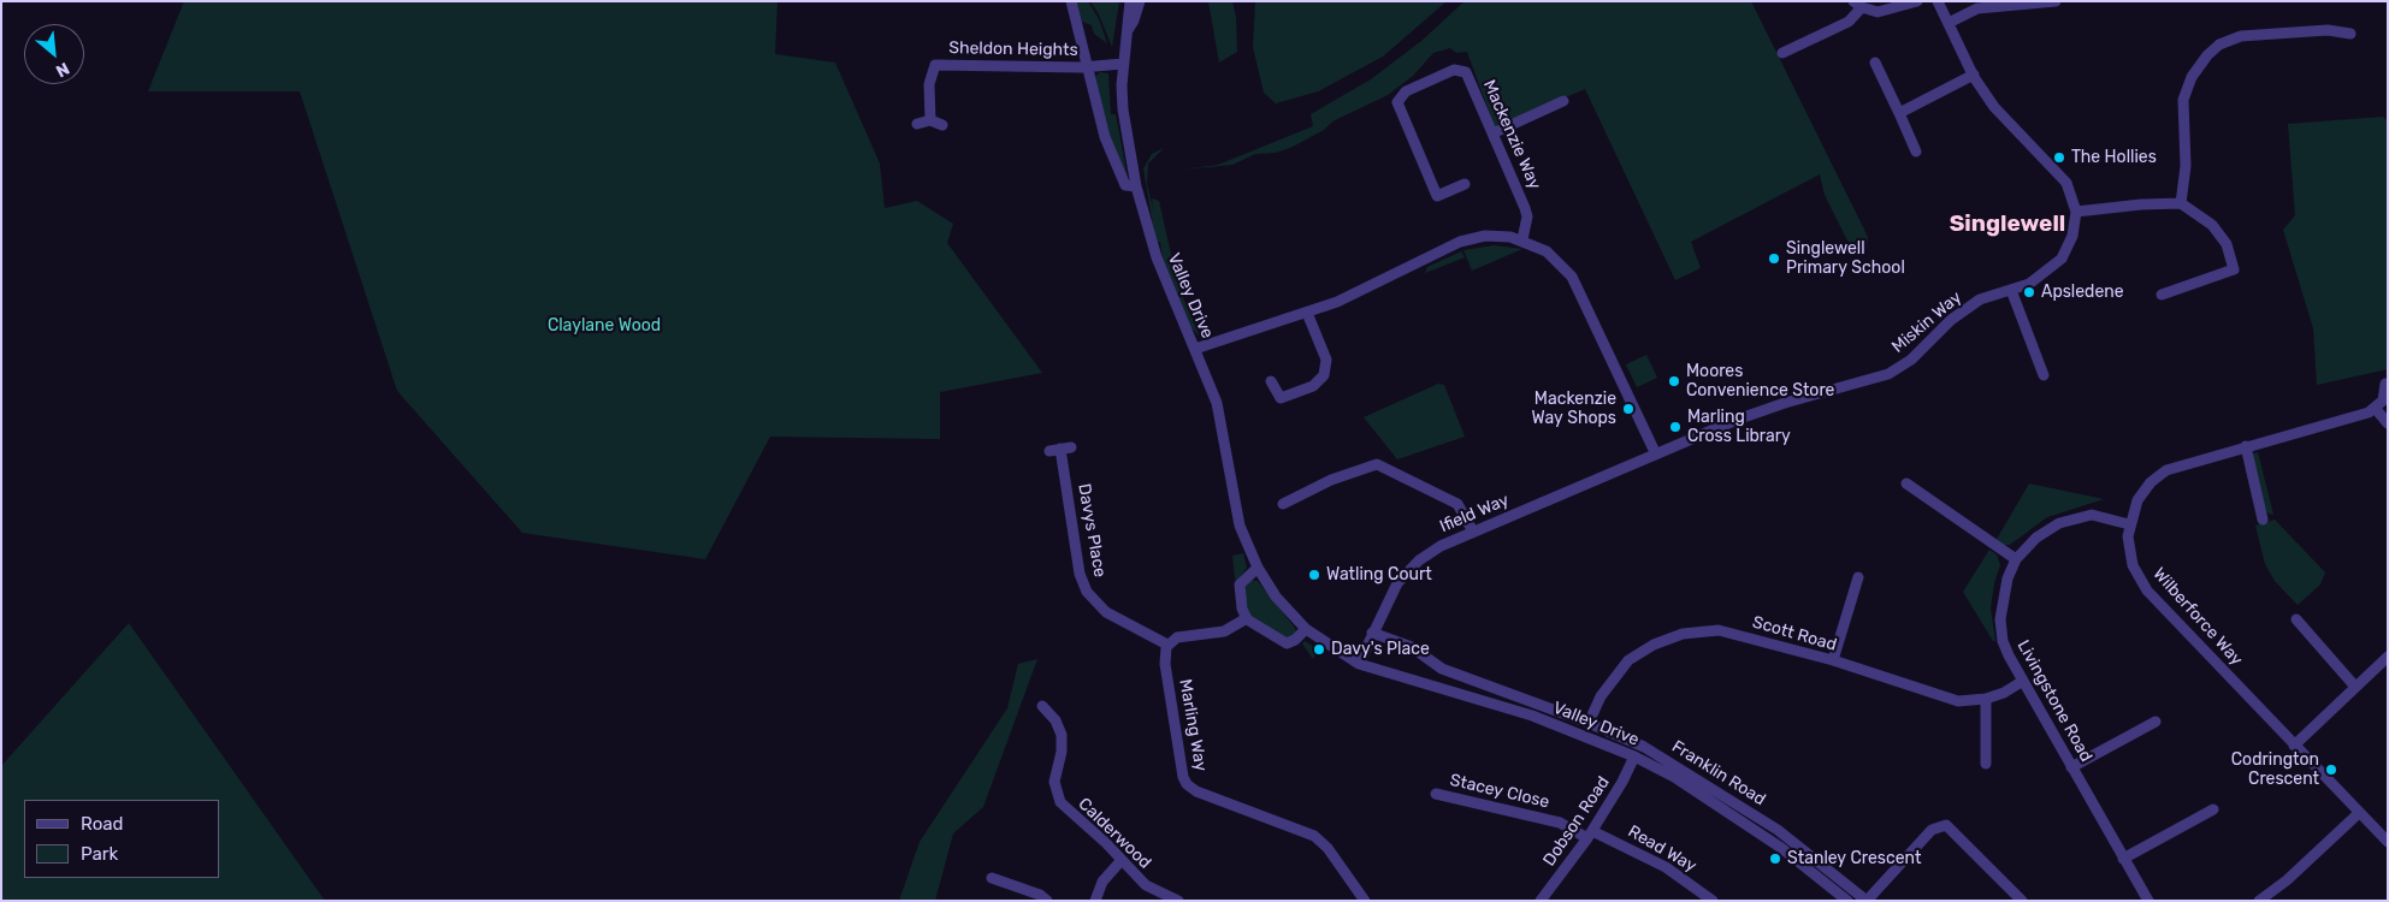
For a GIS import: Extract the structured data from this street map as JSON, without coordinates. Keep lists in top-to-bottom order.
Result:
{
  "streets": {
    "street": [
      "Sheldon Heights",
      "Mackenzie Way",
      "Valley Drive",
      "Miskin Way",
      "Ifield Way",
      "Davys Place",
      "Wilberforce Way",
      "Scott Road",
      "Livingstone Road",
      "Marling Way",
      "Franklin Road",
      "Stacey Close",
      "Dobson Road",
      "Calderwood",
      "Read Way"
    ]
  },
  "crossings": [
    ["Valley Drive", "Ifield Way"],
    ["Valley Drive", "Dobson Road"],
    ["Miskin Way", "Ifield Way"],
    ["Ifield Way", "Franklin Road"],
    ["Davys Place", "Marling Way"],
    ["Wilberforce Way", "Livingstone Road"],
    ["Scott Road", "Livingstone Road"],
    ["Scott Road", "Franklin Road"],
    ["Stacey Close", "Dobson Road"],
    ["Stacey Close", "Read Way"],
    ["Dobson Road", "Read Way"]
  ],
  "districts": ["Singlewell"],
  "parks": ["Claylane Wood"],
  "places": [
    "The Hollies",
    "Singlewell Primary School",
    "Apsledene",
    "Moores Convenience Store",
    "Mackenzie Way Shops",
    "Marling Cross Library",
    "Watling Court",
    "Davy's Place",
    "Codrington Crescent",
    "Stanley Crescent"
  ],
  "legend": ["Road", "Park"],
  "north": "bottom right"
}
